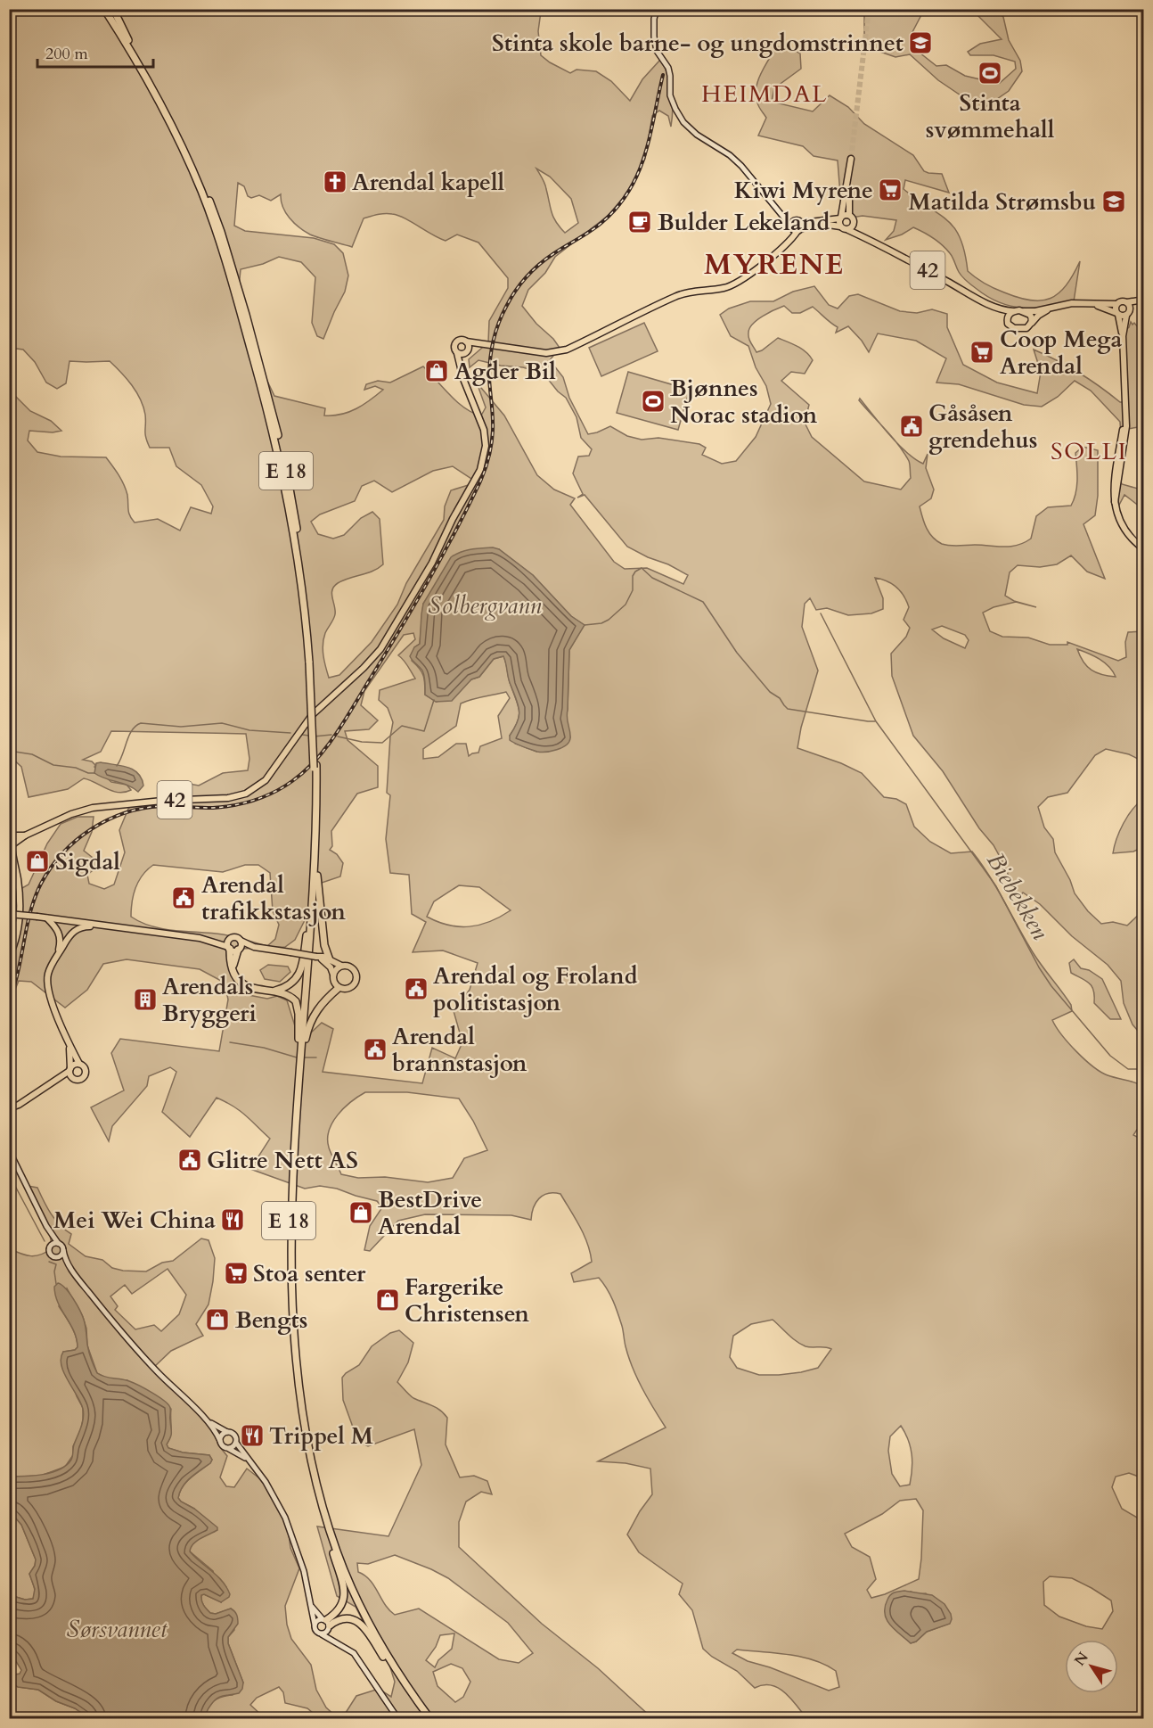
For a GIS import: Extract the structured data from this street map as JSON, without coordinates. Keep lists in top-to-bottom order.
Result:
{
  "streets": {
    "highway": ["E 18"],
    "main road": ["42"]
  },
  "districts": ["HEIMDAL", "MYRENE", "SOLLI"],
  "water": ["Solbergvann", "Biebekken", "Sørsvannet"],
  "places": {
    "school or university": ["Stinta skole barne- og ungdomstrinnet", "Matilda Strømsbu"],
    "sports": ["Stinta svømmehall", "Bjønnes Norac stadion"],
    "church": ["Arendal kapell"],
    "supermarket": ["Kiwi Myrene", "Coop Mega Arendal", "Stoa senter"],
    "cafe": ["Bulder Lekeland"],
    "shop": [
      "Agder Bil",
      "Sigdal",
      "BestDrive Arendal",
      "Fargerike Christensen",
      "Bengts"
    ],
    "public building": [
      "Gåsåsen grendehus",
      "Arendal trafikkstasjon",
      "Arendal og Froland politistasjon",
      "Arendal brannstasjon",
      "Glitre Nett AS"
    ],
    "building": ["Arendals Bryggeri"],
    "restaurant": ["Mei Wei China", "Trippel M"]
  },
  "scale_bar": "200 m",
  "north": "top left"
}
